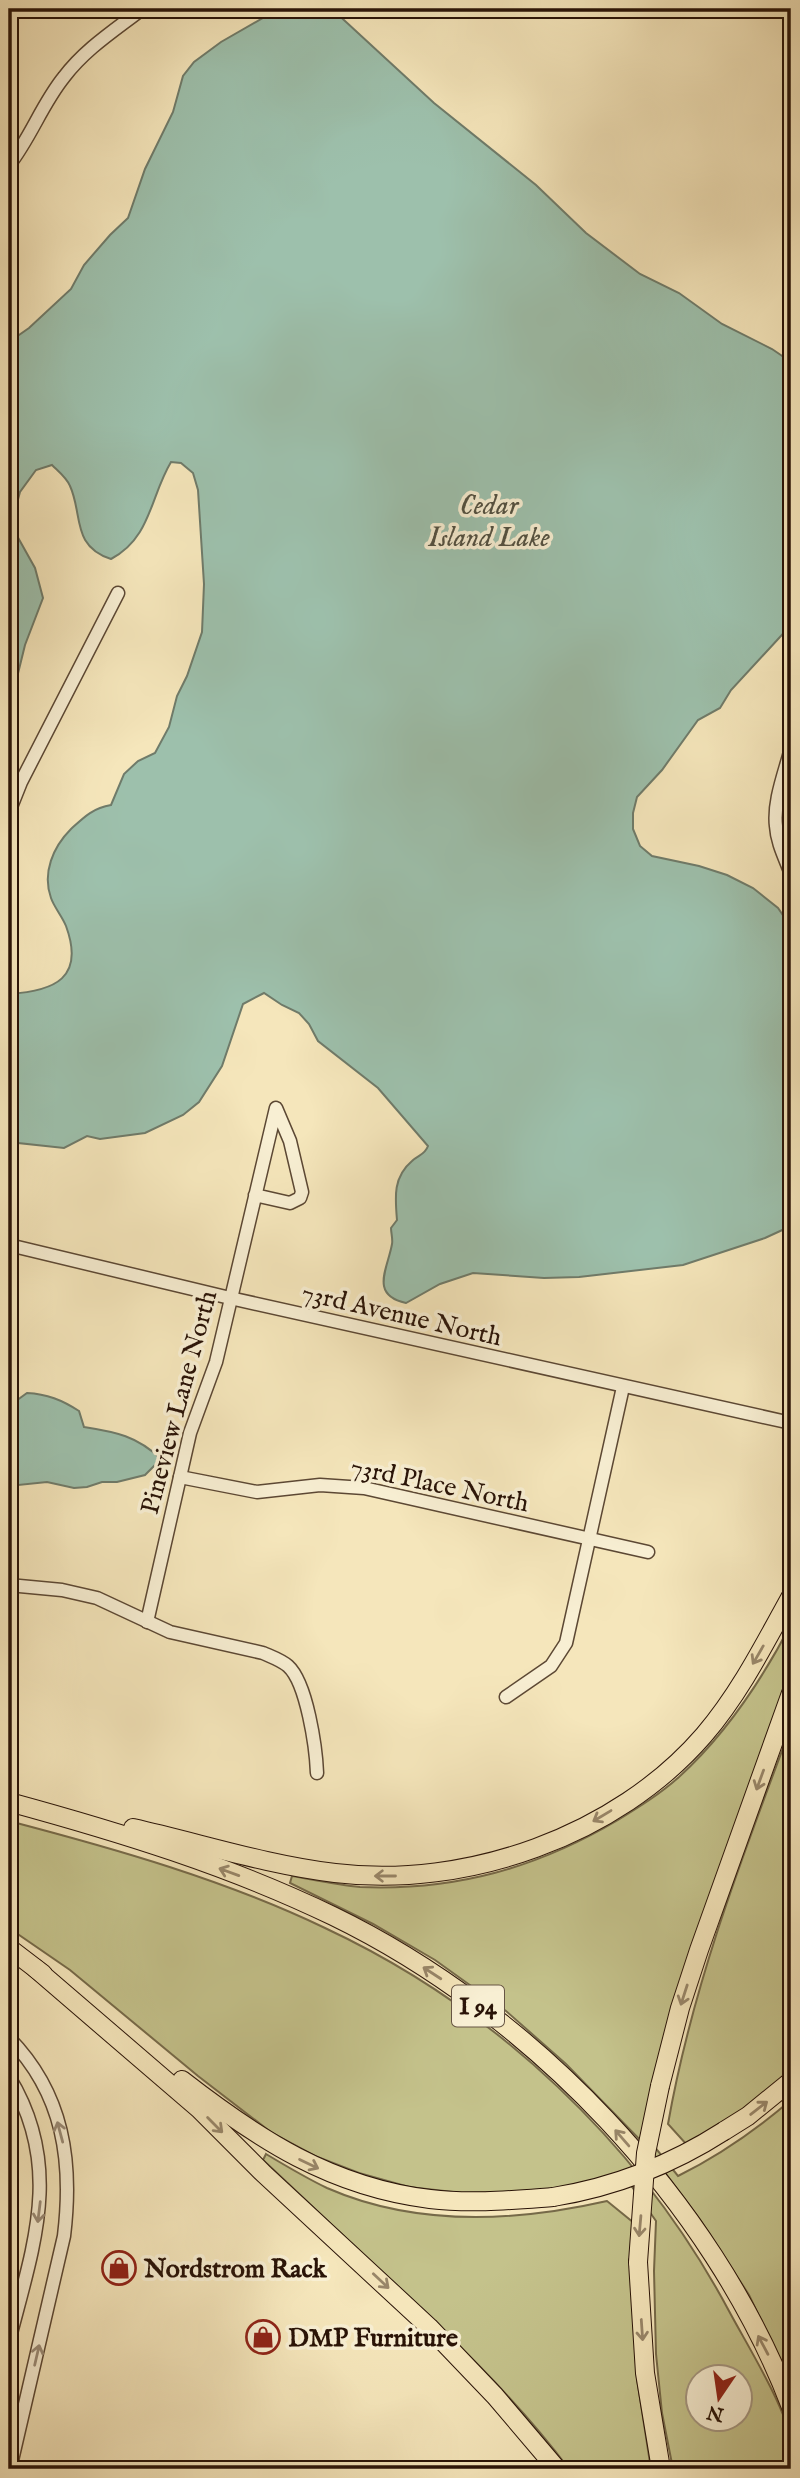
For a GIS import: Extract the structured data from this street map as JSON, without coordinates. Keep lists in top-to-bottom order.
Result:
{
  "streets": {
    "highway": ["I 94"],
    "street": ["73rd Avenue North", "Pineview Lane North", "73rd Place North"]
  },
  "crossings": [
    ["73rd Avenue North", "Pineview Lane North"],
    ["Pineview Lane North", "73rd Place North"]
  ],
  "water": ["Cedar Island Lake"],
  "places": {
    "shop": ["Nordstrom Rack", "DMP Furniture"]
  },
  "north": "bottom"
}
